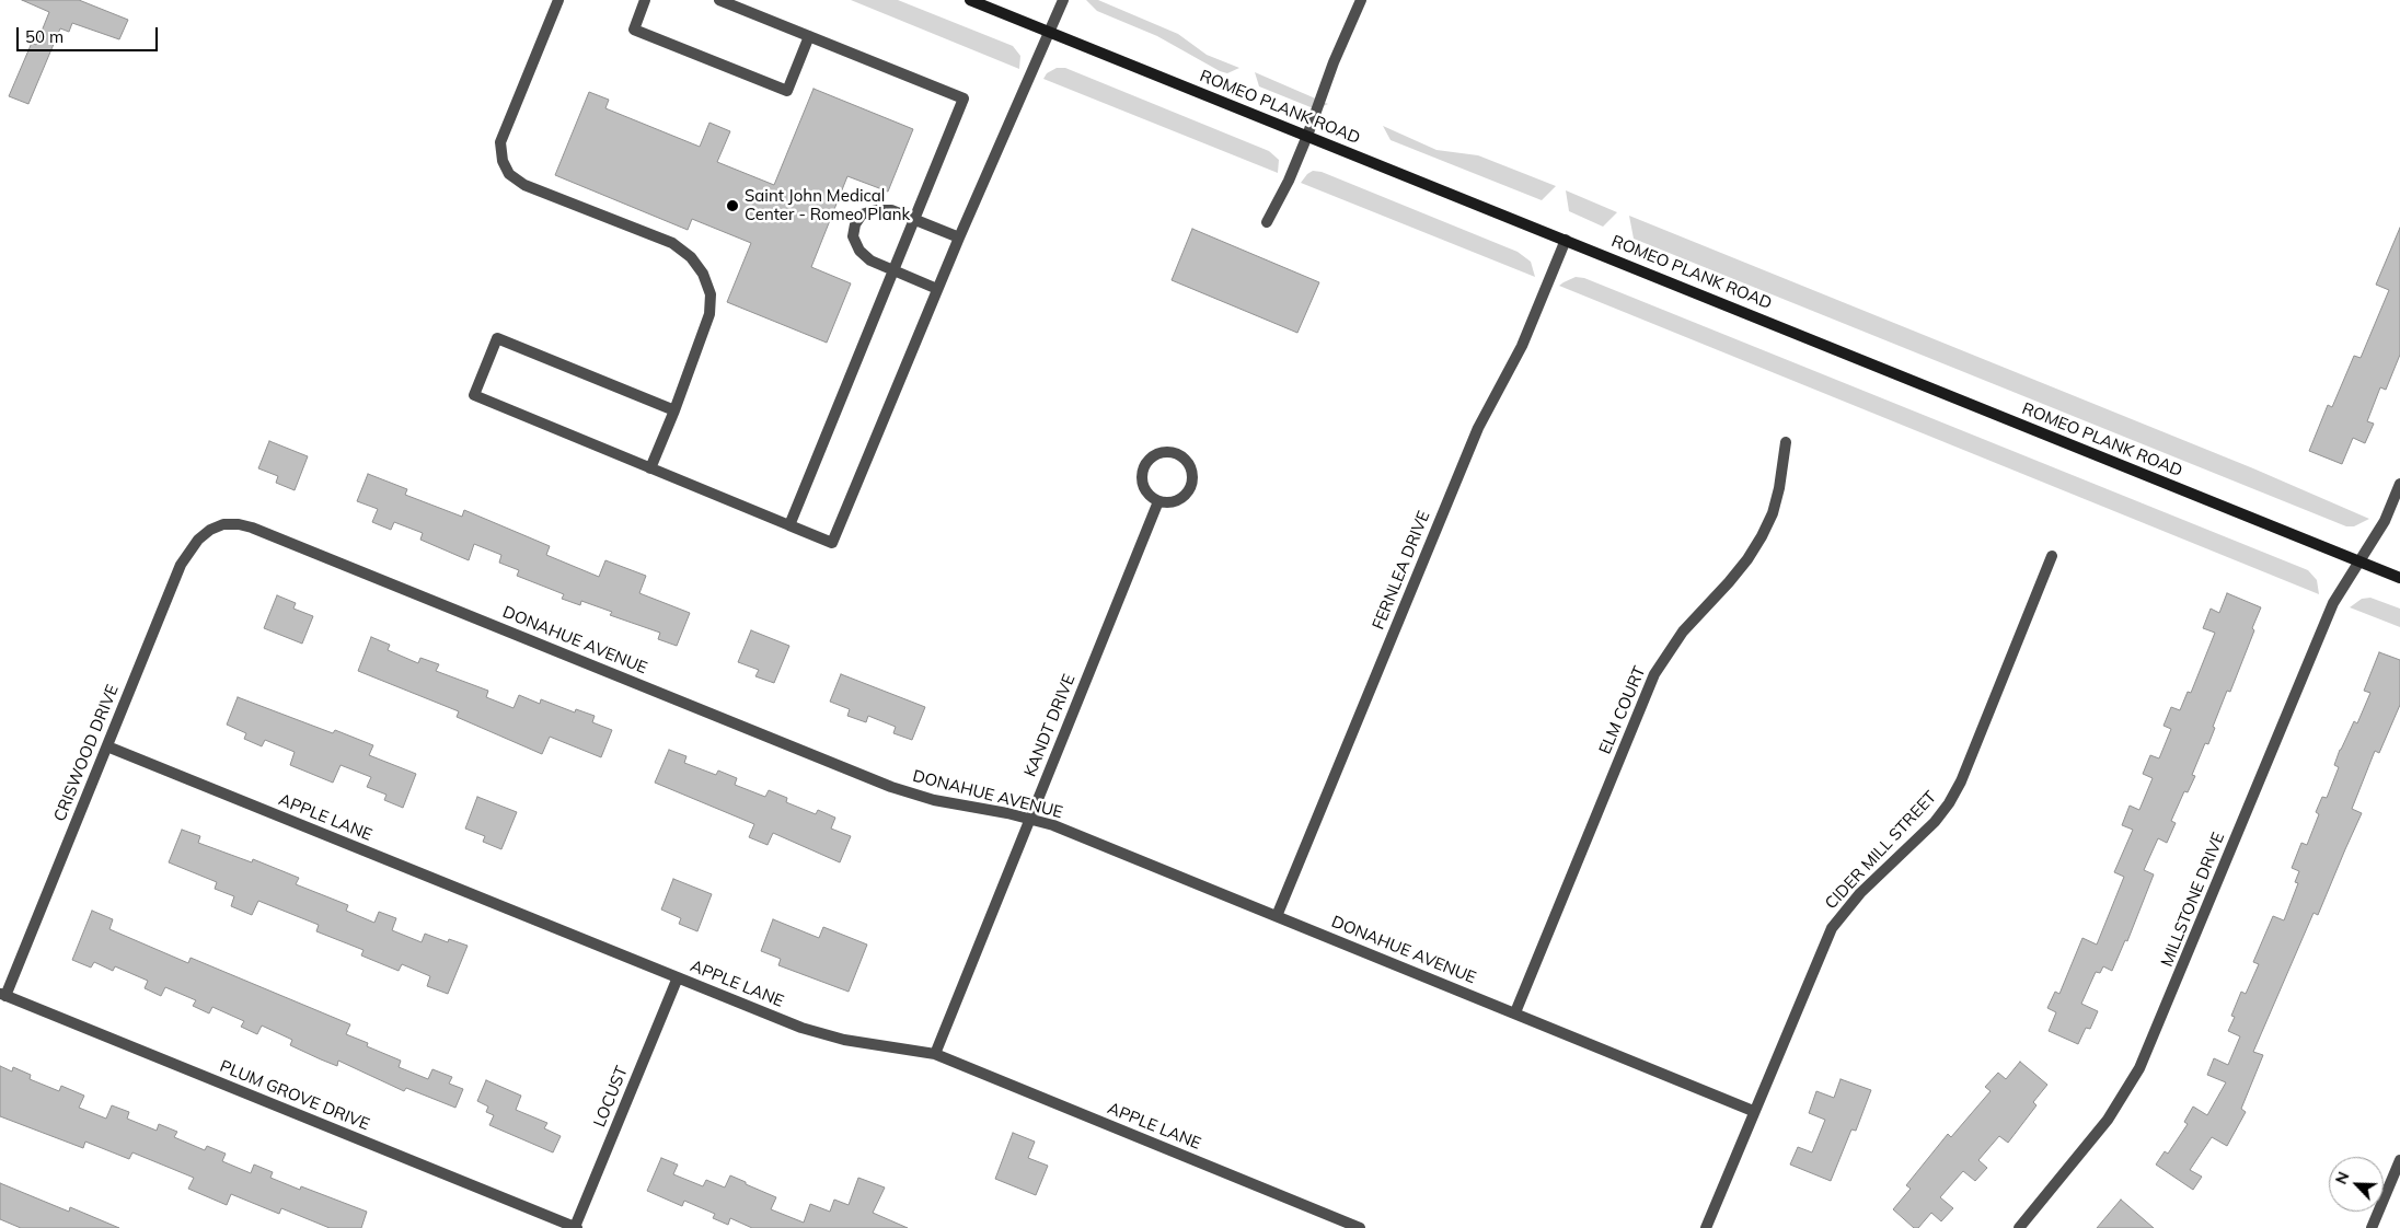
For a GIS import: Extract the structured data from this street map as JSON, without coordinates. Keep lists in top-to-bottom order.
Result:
{
  "streets": {
    "main road": ["ROMEO PLANK ROAD"],
    "street": [
      "FERNLEA DRIVE",
      "DONAHUE AVENUE",
      "ELM COURT",
      "KANDT DRIVE",
      "CRISWOOD DRIVE",
      "APPLE LANE",
      "CIDER MILL STREET",
      "MILLSTONE DRIVE",
      "PLUM GROVE DRIVE",
      "LOCUST"
    ]
  },
  "crossings": [
    ["ROMEO PLANK ROAD", "FERNLEA DRIVE"],
    ["ROMEO PLANK ROAD", "MILLSTONE DRIVE"],
    ["FERNLEA DRIVE", "DONAHUE AVENUE"],
    ["DONAHUE AVENUE", "ELM COURT"],
    ["DONAHUE AVENUE", "KANDT DRIVE"],
    ["DONAHUE AVENUE", "CRISWOOD DRIVE"],
    ["DONAHUE AVENUE", "CIDER MILL STREET"],
    ["KANDT DRIVE", "APPLE LANE"],
    ["CRISWOOD DRIVE", "APPLE LANE"],
    ["CRISWOOD DRIVE", "PLUM GROVE DRIVE"],
    ["APPLE LANE", "LOCUST"],
    ["PLUM GROVE DRIVE", "LOCUST"]
  ],
  "places": ["Saint John Medical Center - Romeo Plank"],
  "scale_bar": "50 m",
  "north": "top left"
}
